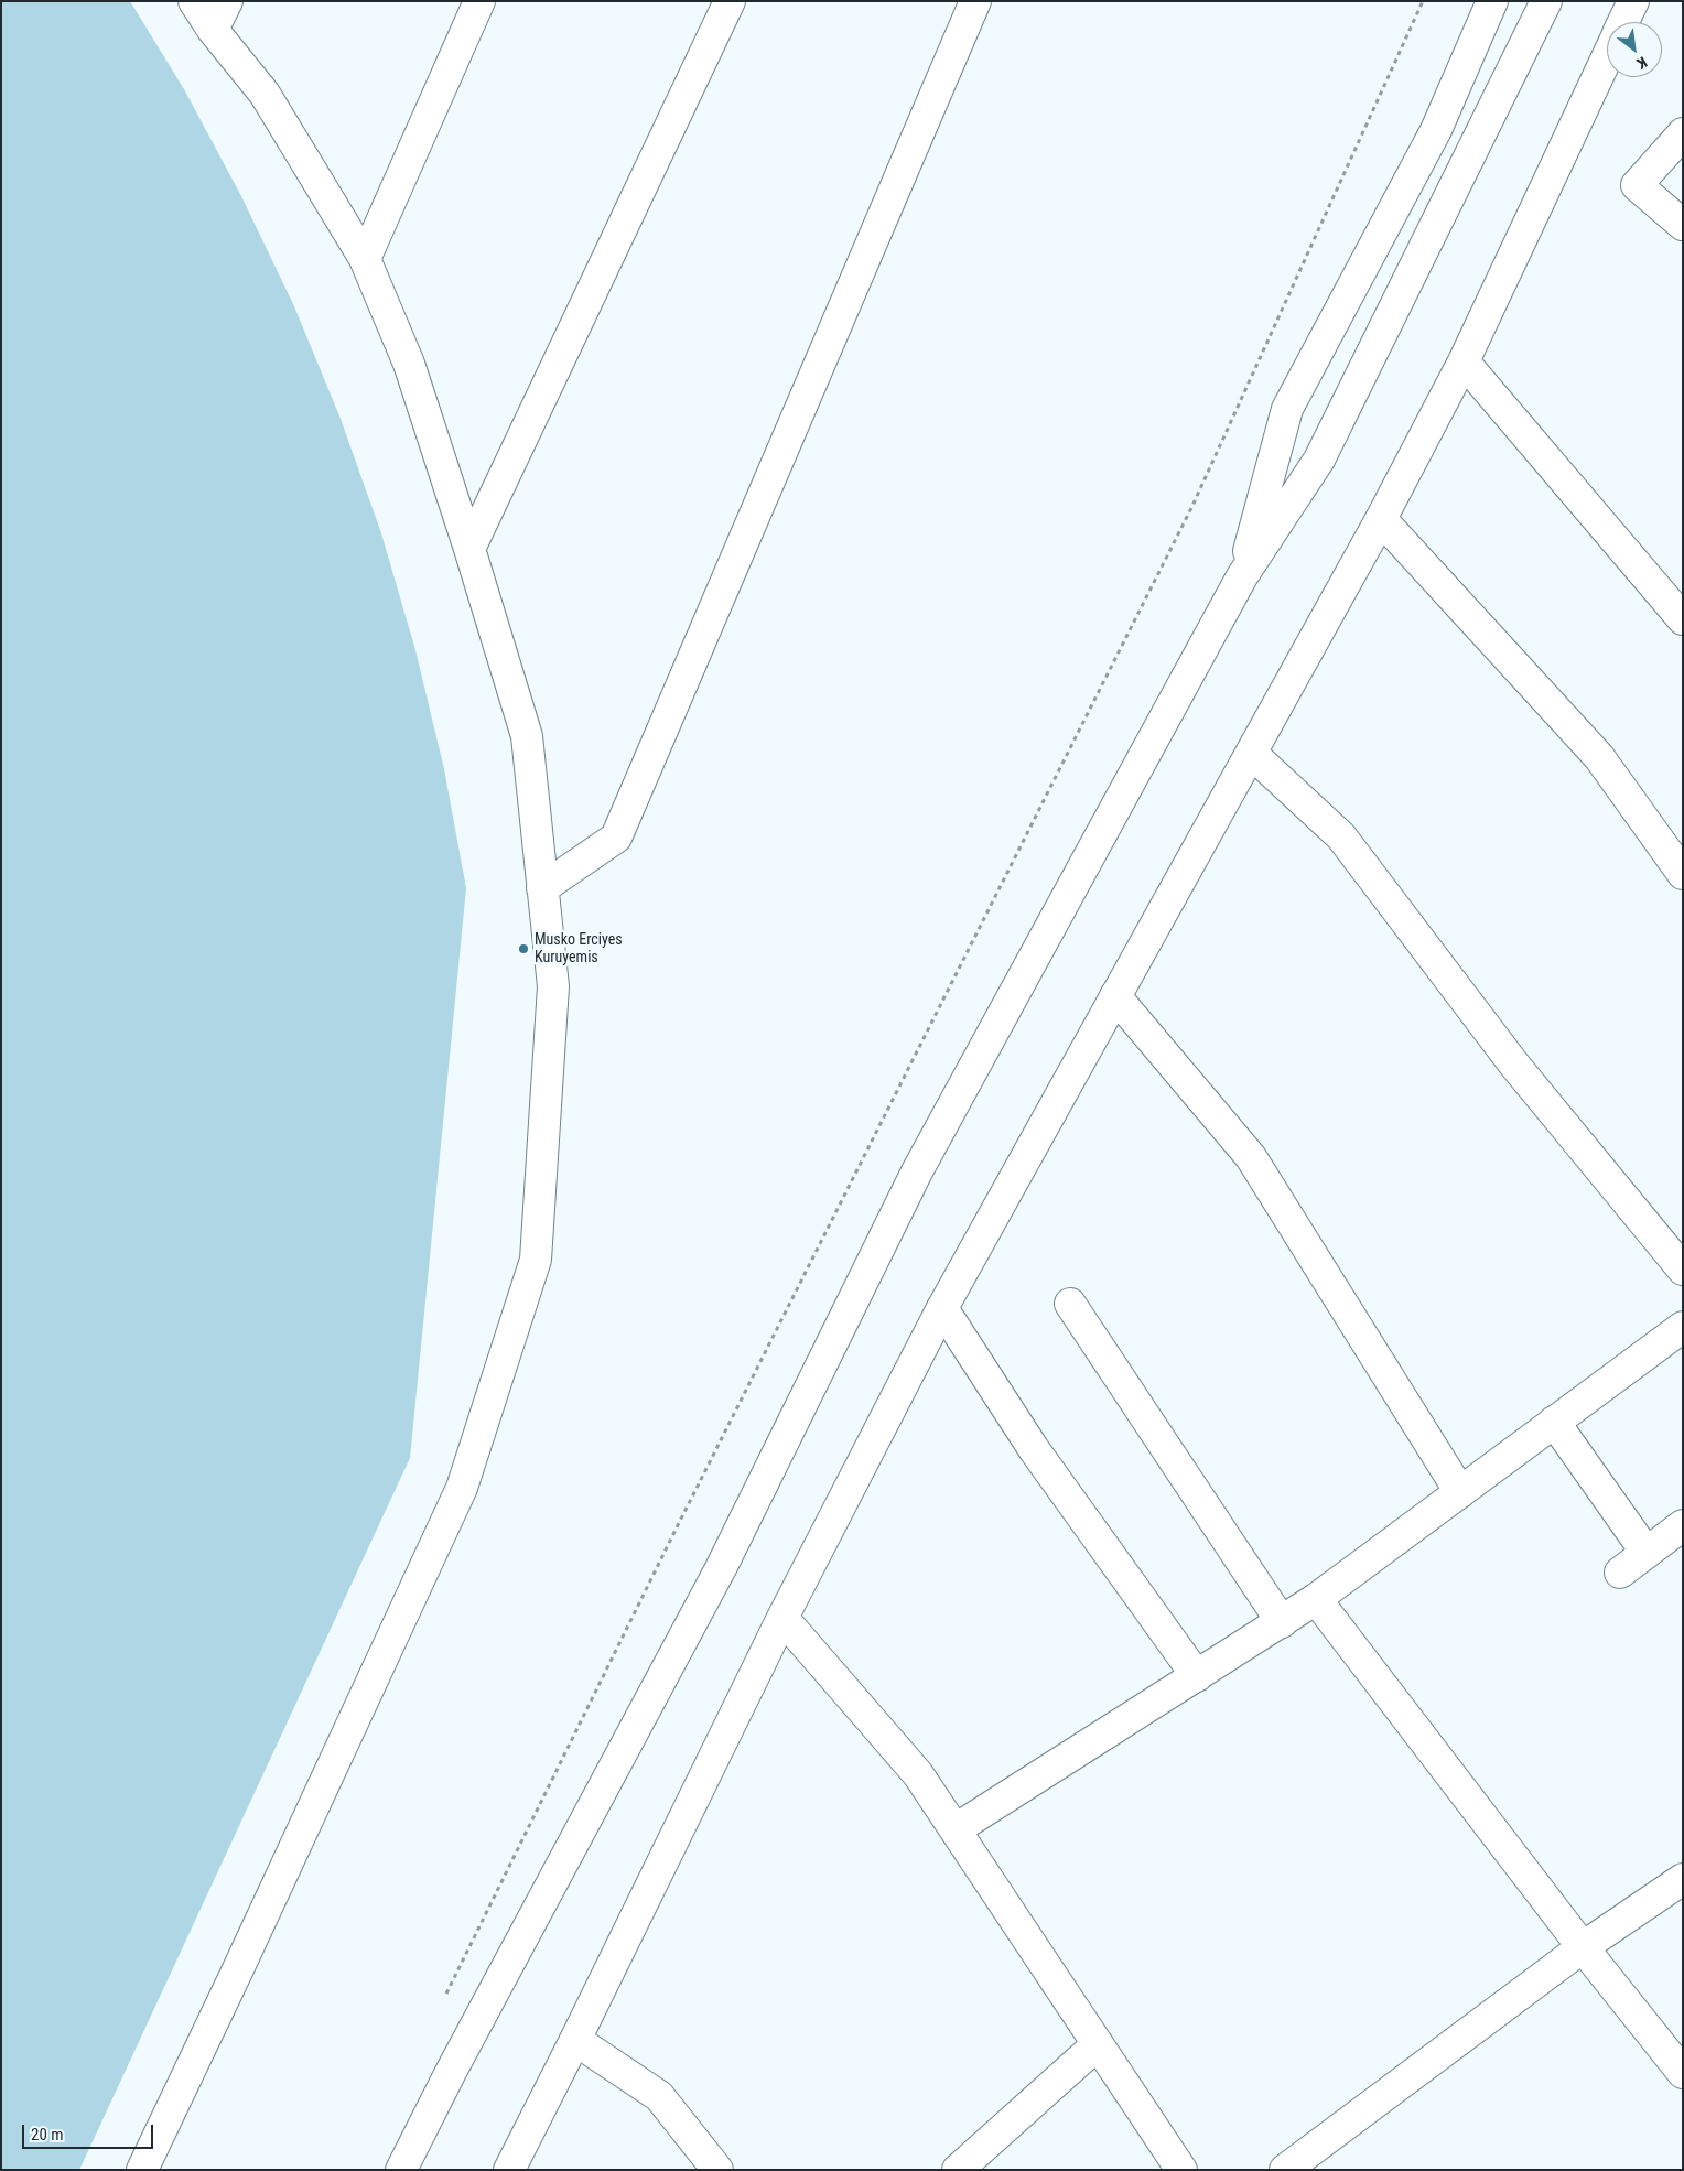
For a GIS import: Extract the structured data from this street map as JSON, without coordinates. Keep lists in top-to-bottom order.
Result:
{
  "places": ["Musko Erciyes Kuruyemis"],
  "scale_bar": "20 m",
  "north": "bottom right"
}
